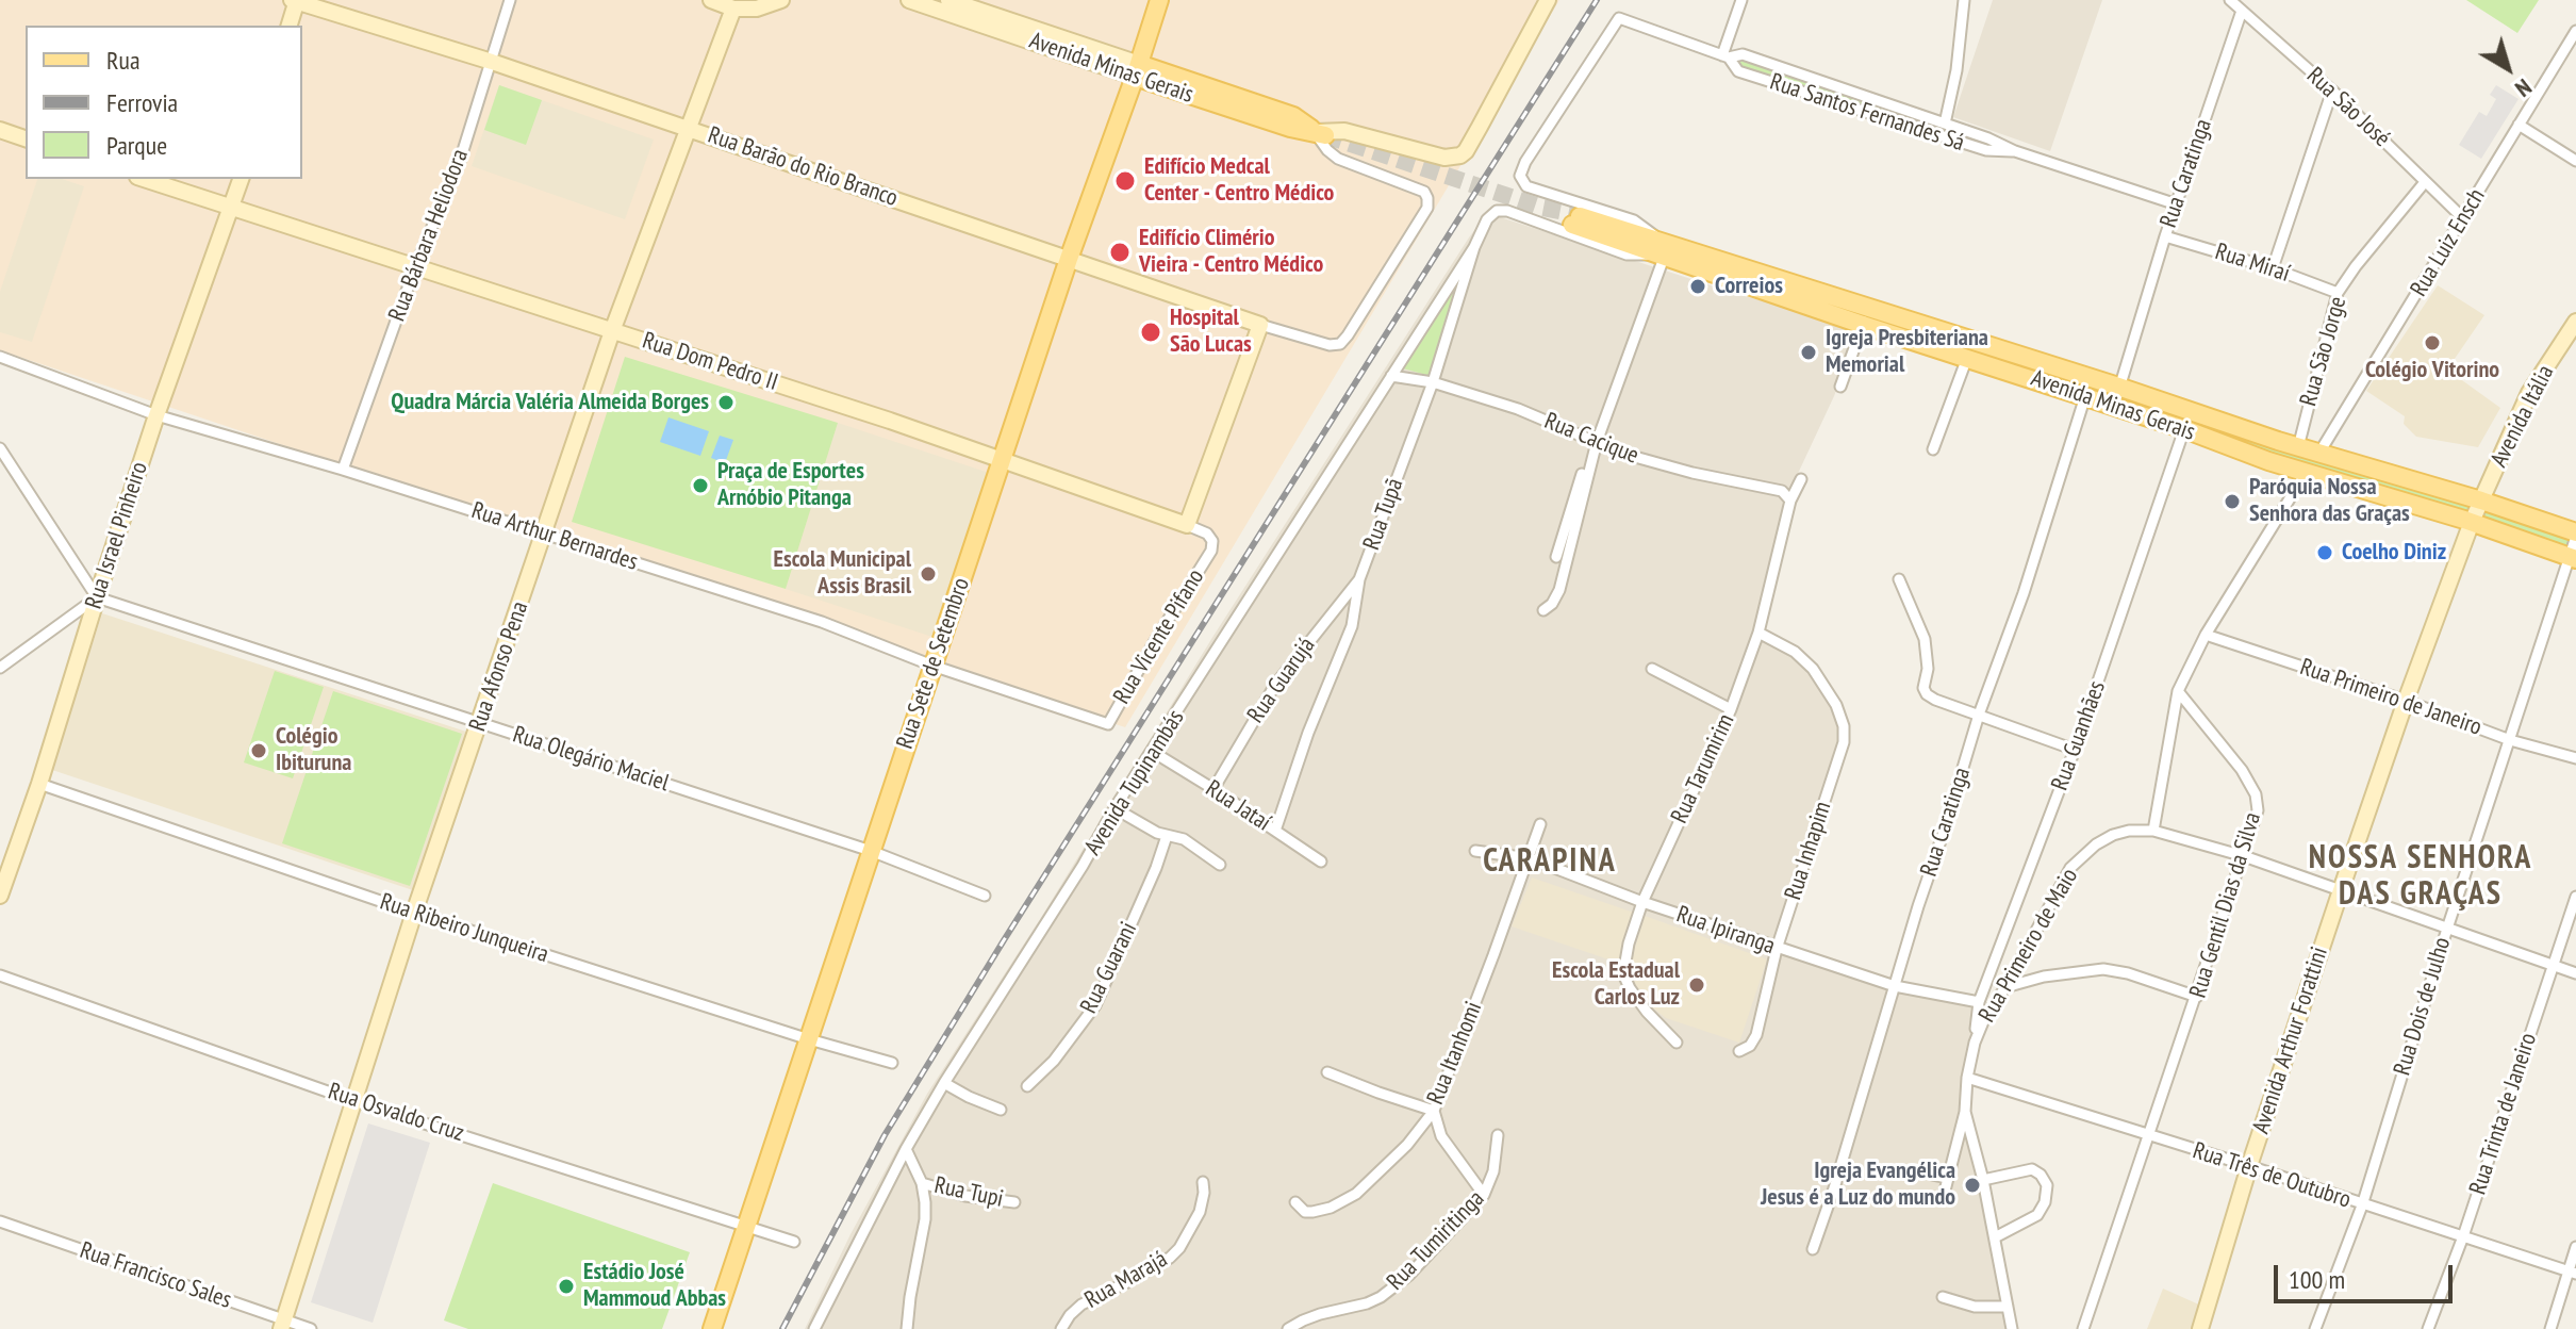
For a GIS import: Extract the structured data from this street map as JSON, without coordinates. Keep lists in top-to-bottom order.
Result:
{
  "streets": {
    "main road": ["Avenida Minas Gerais", "Rua Sete de Setembro"],
    "street": [
      "Rua São José",
      "Rua Santos Fernandes Sá",
      "Rua Barão do Rio Branco",
      "Rua Caratinga",
      "Rua Bárbara Heliodora",
      "Rua Luiz Ensch",
      "Rua Miraí",
      "Rua São Jorge",
      "Rua Dom Pedro II",
      "Avenida Itália",
      "Rua Cacique",
      "Rua Tupã",
      "Rua Israel Pinheiro",
      "Rua Arthur Bernardes",
      "Rua Vicente Pifano",
      "Rua Afonso Pena",
      "Rua Guarujá",
      "Rua Primeiro de Janeiro",
      "Rua Guanhães",
      "Rua Olegário Maciel",
      "Rua Tarumirim",
      "Avenida Tupinambás",
      "Rua Jataí",
      "Rua Inhapim",
      "Rua Gentil Dias da Silva",
      "Rua Ribeiro Junqueira",
      "Rua Ipiranga",
      "Rua Primeiro de Maio",
      "Rua Guarani",
      "Rua Dois de Julho",
      "Avenida Arthur Forattini",
      "Rua Itanhomi",
      "Rua Osvaldo Cruz",
      "Rua Trinta de Janeiro",
      "Rua Três de Outubro",
      "Rua Tupi",
      "Rua Tumiritinga",
      "Rua Francisco Sales",
      "Rua Marajá"
    ]
  },
  "crossings": [
    ["Avenida Minas Gerais", "Rua Santos Fernandes Sá"],
    ["Avenida Minas Gerais", "Rua Barão do Rio Branco"],
    ["Avenida Minas Gerais", "Rua Caratinga"],
    ["Avenida Minas Gerais", "Rua Luiz Ensch"],
    ["Avenida Minas Gerais", "Rua São Jorge"],
    ["Avenida Minas Gerais", "Avenida Itália"],
    ["Avenida Minas Gerais", "Rua Tupã"],
    ["Avenida Minas Gerais", "Rua Sete de Setembro"],
    ["Avenida Minas Gerais", "Rua Guanhães"],
    ["Avenida Minas Gerais", "Rua Dois de Julho"],
    ["Avenida Minas Gerais", "Avenida Arthur Forattini"],
    ["Rua São José", "Rua Caratinga"],
    ["Rua São José", "Rua Luiz Ensch"],
    ["Rua São José", "Rua São Jorge"],
    ["Rua Santos Fernandes Sá", "Rua Caratinga"],
    ["Rua Barão do Rio Branco", "Rua Bárbara Heliodora"],
    ["Rua Barão do Rio Branco", "Rua Sete de Setembro"],
    ["Rua Barão do Rio Branco", "Rua Afonso Pena"],
    ["Rua Caratinga", "Rua Miraí"],
    ["Rua Caratinga", "Rua Ipiranga"],
    ["Rua Bárbara Heliodora", "Rua Dom Pedro II"],
    ["Rua Bárbara Heliodora", "Rua Arthur Bernardes"],
    ["Rua Miraí", "Rua São Jorge"],
    ["Rua Dom Pedro II", "Rua Israel Pinheiro"],
    ["Rua Dom Pedro II", "Rua Vicente Pifano"],
    ["Rua Dom Pedro II", "Rua Sete de Setembro"],
    ["Rua Dom Pedro II", "Rua Afonso Pena"],
    ["Avenida Itália", "Avenida Arthur Forattini"],
    ["Rua Cacique", "Rua Tupã"],
    ["Rua Cacique", "Rua Tarumirim"],
    ["Rua Cacique", "Avenida Tupinambás"],
    ["Rua Tupã", "Rua Guarujá"],
    ["Rua Tupã", "Avenida Tupinambás"],
    ["Rua Tupã", "Rua Jataí"],
    ["Rua Israel Pinheiro", "Rua Arthur Bernardes"],
    ["Rua Israel Pinheiro", "Rua Olegário Maciel"],
    ["Rua Israel Pinheiro", "Rua Ribeiro Junqueira"],
    ["Rua Arthur Bernardes", "Rua Vicente Pifano"],
    ["Rua Arthur Bernardes", "Rua Sete de Setembro"],
    ["Rua Arthur Bernardes", "Rua Afonso Pena"],
    ["Rua Sete de Setembro", "Rua Olegário Maciel"],
    ["Rua Sete de Setembro", "Rua Ribeiro Junqueira"],
    ["Rua Sete de Setembro", "Rua Osvaldo Cruz"],
    ["Rua Afonso Pena", "Rua Olegário Maciel"],
    ["Rua Afonso Pena", "Rua Ribeiro Junqueira"],
    ["Rua Afonso Pena", "Rua Osvaldo Cruz"],
    ["Rua Afonso Pena", "Rua Francisco Sales"],
    ["Rua Guarujá", "Rua Jataí"],
    ["Rua Primeiro de Janeiro", "Rua Dois de Julho"],
    ["Rua Primeiro de Janeiro", "Avenida Arthur Forattini"],
    ["Rua Guanhães", "Rua Ipiranga"],
    ["Rua Guanhães", "Rua Primeiro de Maio"],
    ["Rua Tarumirim", "Rua Inhapim"],
    ["Rua Tarumirim", "Rua Ipiranga"],
    ["Avenida Tupinambás", "Rua Jataí"],
    ["Rua Inhapim", "Rua Ipiranga"],
    ["Rua Gentil Dias da Silva", "Rua Primeiro de Maio"],
    ["Rua Gentil Dias da Silva", "Rua Três de Outubro"],
    ["Rua Ipiranga", "Rua Itanhomi"],
    ["Rua Primeiro de Maio", "Rua Dois de Julho"],
    ["Rua Primeiro de Maio", "Avenida Arthur Forattini"],
    ["Rua Primeiro de Maio", "Rua Trinta de Janeiro"],
    ["Rua Primeiro de Maio", "Rua Três de Outubro"],
    ["Rua Dois de Julho", "Rua Três de Outubro"],
    ["Avenida Arthur Forattini", "Rua Três de Outubro"],
    ["Rua Trinta de Janeiro", "Rua Três de Outubro"]
  ],
  "districts": ["NOSSA SENHORA DAS GRAÇAS", "CARAPINA"],
  "places": [
    "Edifício Medcal Center - Centro Médico",
    "Edifício Climério Vieira - Centro Médico",
    "Correios",
    "Hospital São Lucas",
    "Colégio Vitorino",
    "Igreja Presbiteriana Memorial",
    "Quadra Márcia Valéria Almeida Borges",
    "Praça de Esportes Arnóbio Pitanga",
    "Paróquia Nossa Senhora das Graças",
    "Coelho Diniz",
    "Escola Municipal Assis Brasil",
    "Colégio Ibituruna",
    "Escola Estadual Carlos Luz",
    "Igreja Evangélica Jesus é a Luz do mundo",
    "Estádio José Mammoud Abbas"
  ],
  "legend": ["Rua", "Ferrovia", "Parque"],
  "scale_bar": "100 m",
  "north": "bottom right"
}
